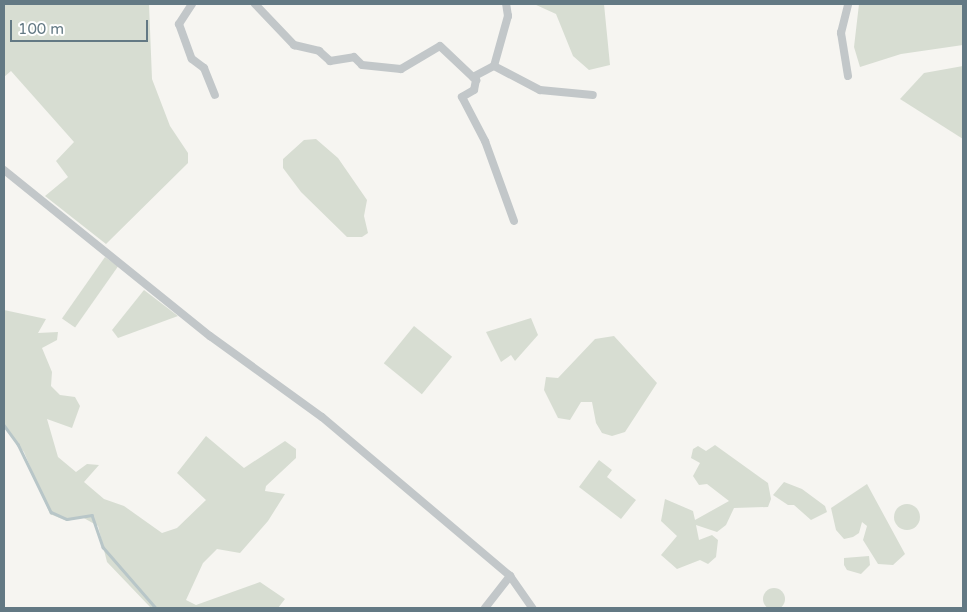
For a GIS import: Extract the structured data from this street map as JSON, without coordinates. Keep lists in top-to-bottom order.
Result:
{
  "scale_bar": "100 m"
}
